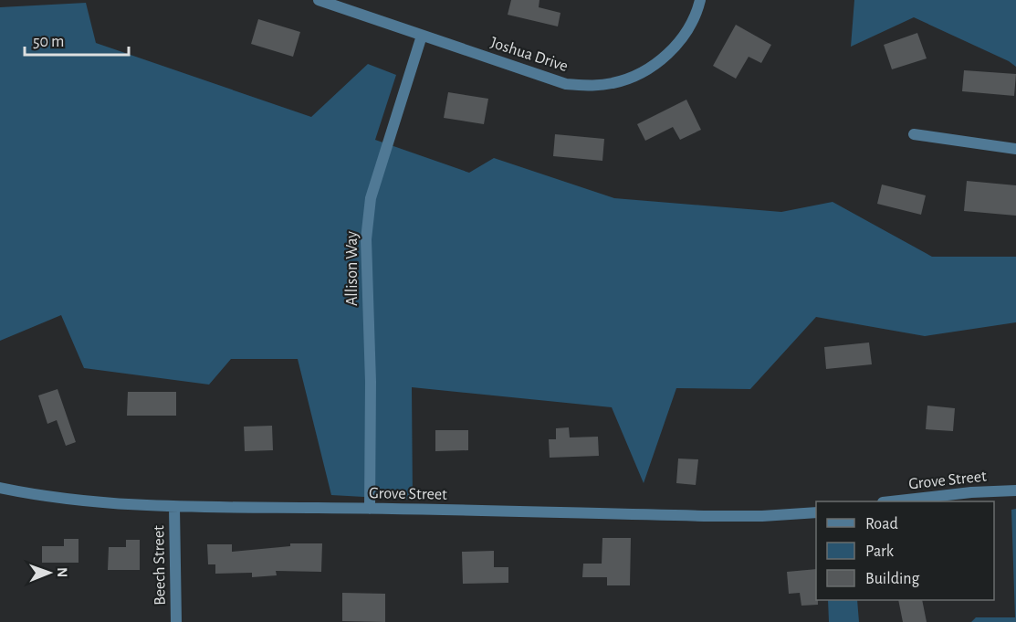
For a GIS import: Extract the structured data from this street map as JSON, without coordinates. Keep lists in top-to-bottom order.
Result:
{
  "streets": {
    "street": [
      "Joshua Drive",
      "Allison Way",
      "Grove Street",
      "Beech Street"
    ]
  },
  "crossings": [
    ["Joshua Drive", "Allison Way"],
    ["Allison Way", "Grove Street"],
    ["Grove Street", "Beech Street"]
  ],
  "legend": ["Road", "Park", "Building"],
  "scale_bar": "50 m",
  "north": "right"
}
